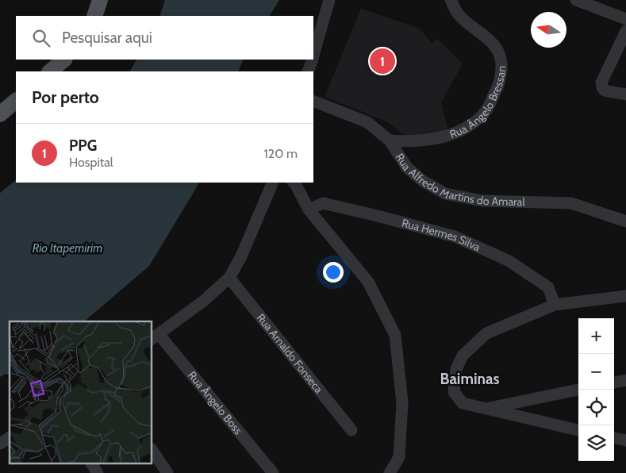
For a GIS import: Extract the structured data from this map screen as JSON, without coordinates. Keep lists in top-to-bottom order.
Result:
{
  "streets": {
    "street": [
      "Rua Ângelo Bressan",
      "Rua Alfredo Martins do Amaral",
      "Rua Hermes Silva",
      "Rua Arnaldo Fonseca",
      "Rua Ângelo Boss"
    ]
  },
  "crossings": [
    ["Rua Ângelo Bressan", "Rua Alfredo Martins do Amaral"]
  ],
  "districts": ["Baiminas"],
  "water": ["Rio Itapemirim"],
  "north": "left",
  "page": {
    "search": "Pesquisar aqui",
    "pins": "1",
    "heading": "Por perto",
    "list": [
      {
        "mark": "1",
        "name": "PPG",
        "note": "Hospital",
        "value": "120 m"
      }
    ],
    "map_buttons": ["+", "−"]
  }
}
